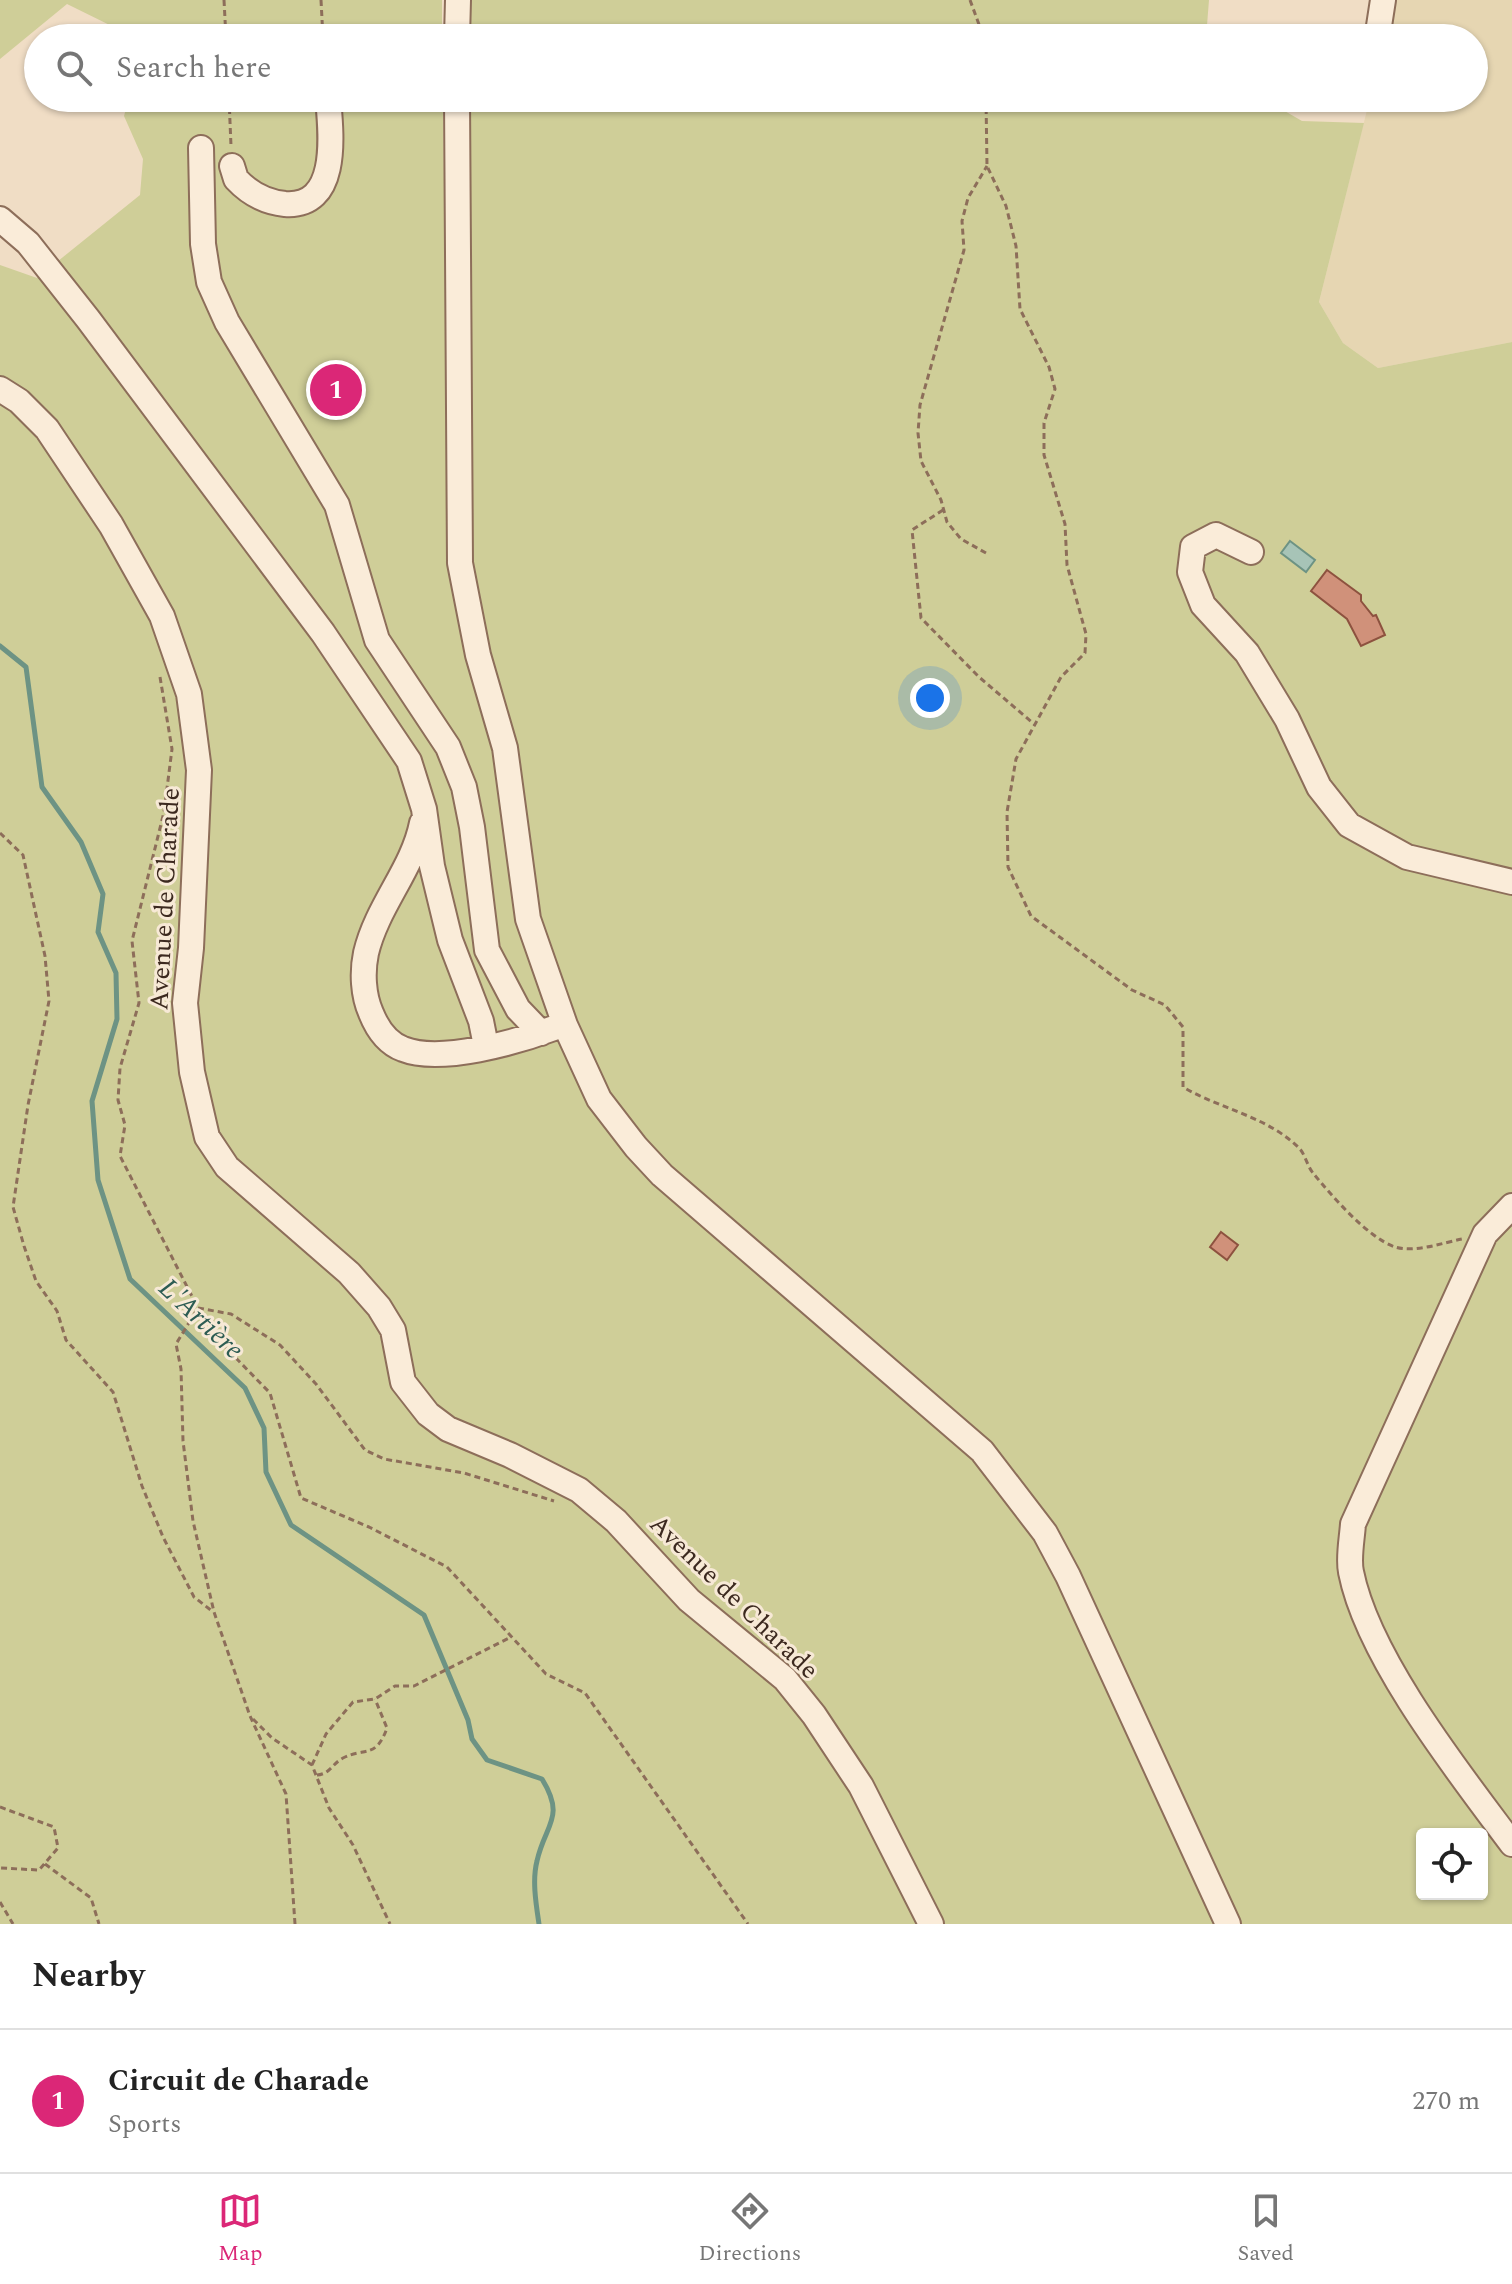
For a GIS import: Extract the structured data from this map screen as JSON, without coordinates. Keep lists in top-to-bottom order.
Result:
{
  "streets": {
    "street": ["Avenue de Charade"]
  },
  "water": ["L'Artière"],
  "page": {
    "search": "Search here",
    "pins": "1",
    "heading": "Nearby",
    "list": [
      {
        "mark": "1",
        "name": "Circuit de Charade",
        "note": "Sports",
        "value": "270 m"
      }
    ],
    "nav": ["Map", "Directions", "Saved"]
  }
}
